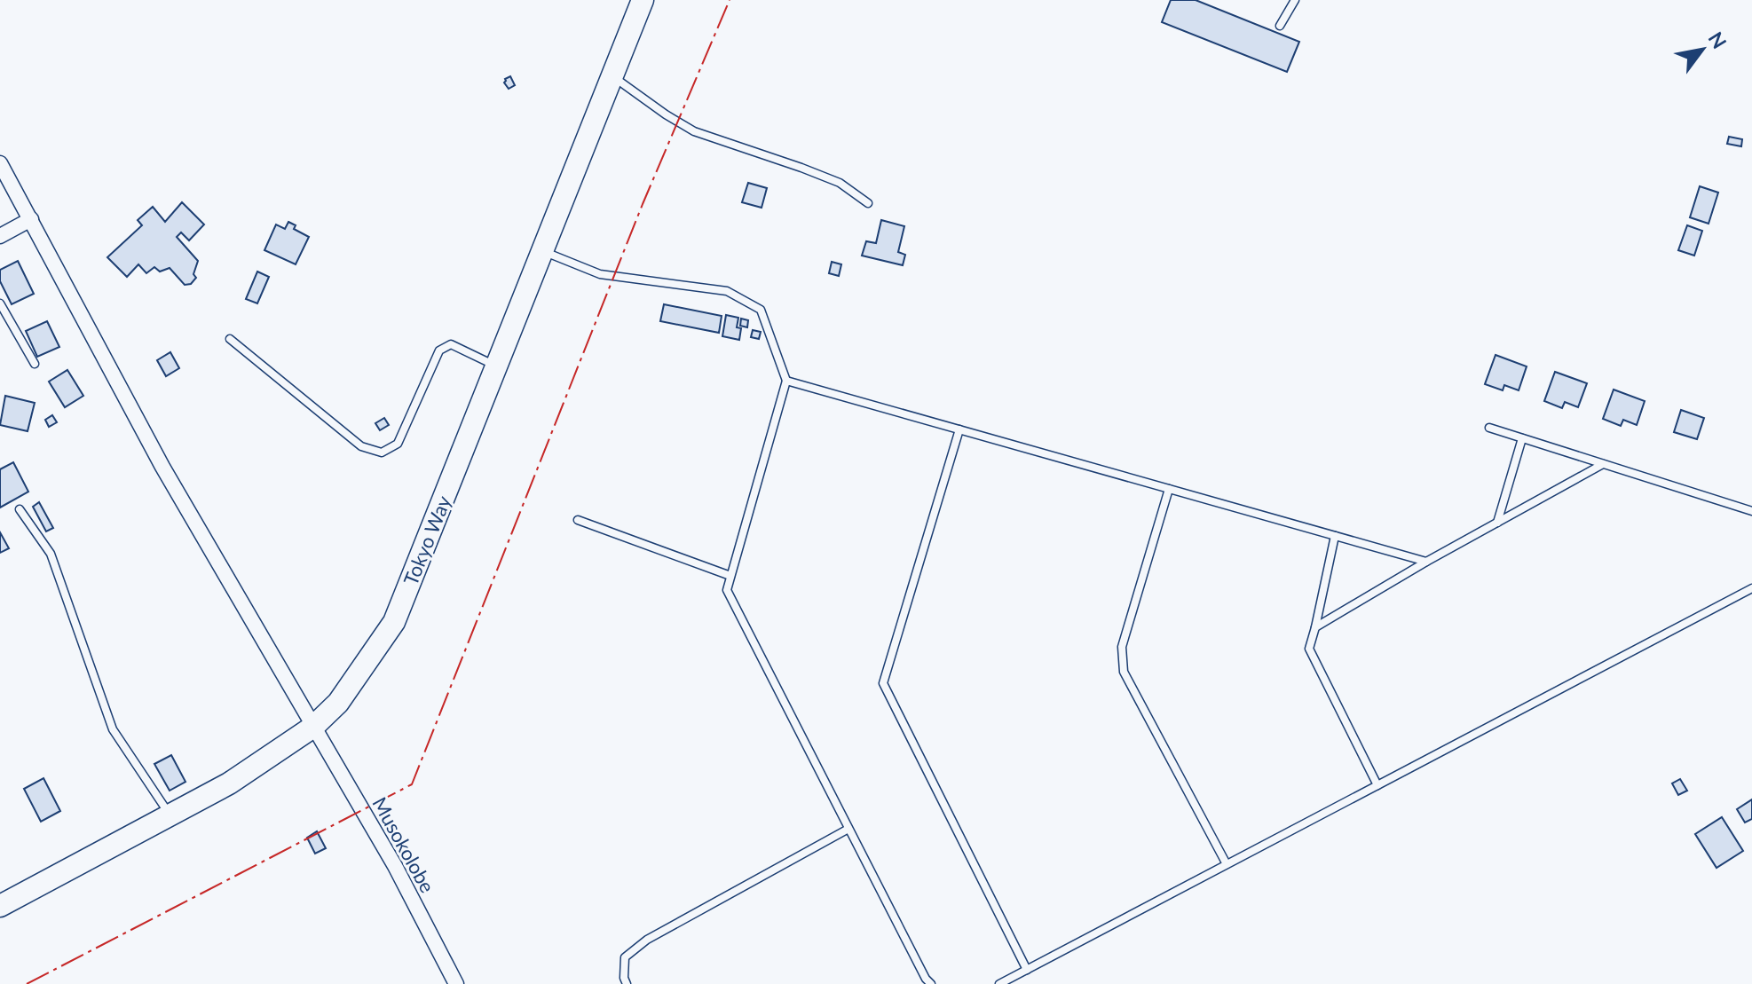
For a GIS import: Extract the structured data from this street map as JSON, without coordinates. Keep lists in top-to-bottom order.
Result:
{
  "streets": {
    "street": ["Tokyo Way", "Musokolobe"]
  },
  "crossings": [
    ["Tokyo Way", "Musokolobe"]
  ],
  "north": "top right"
}
